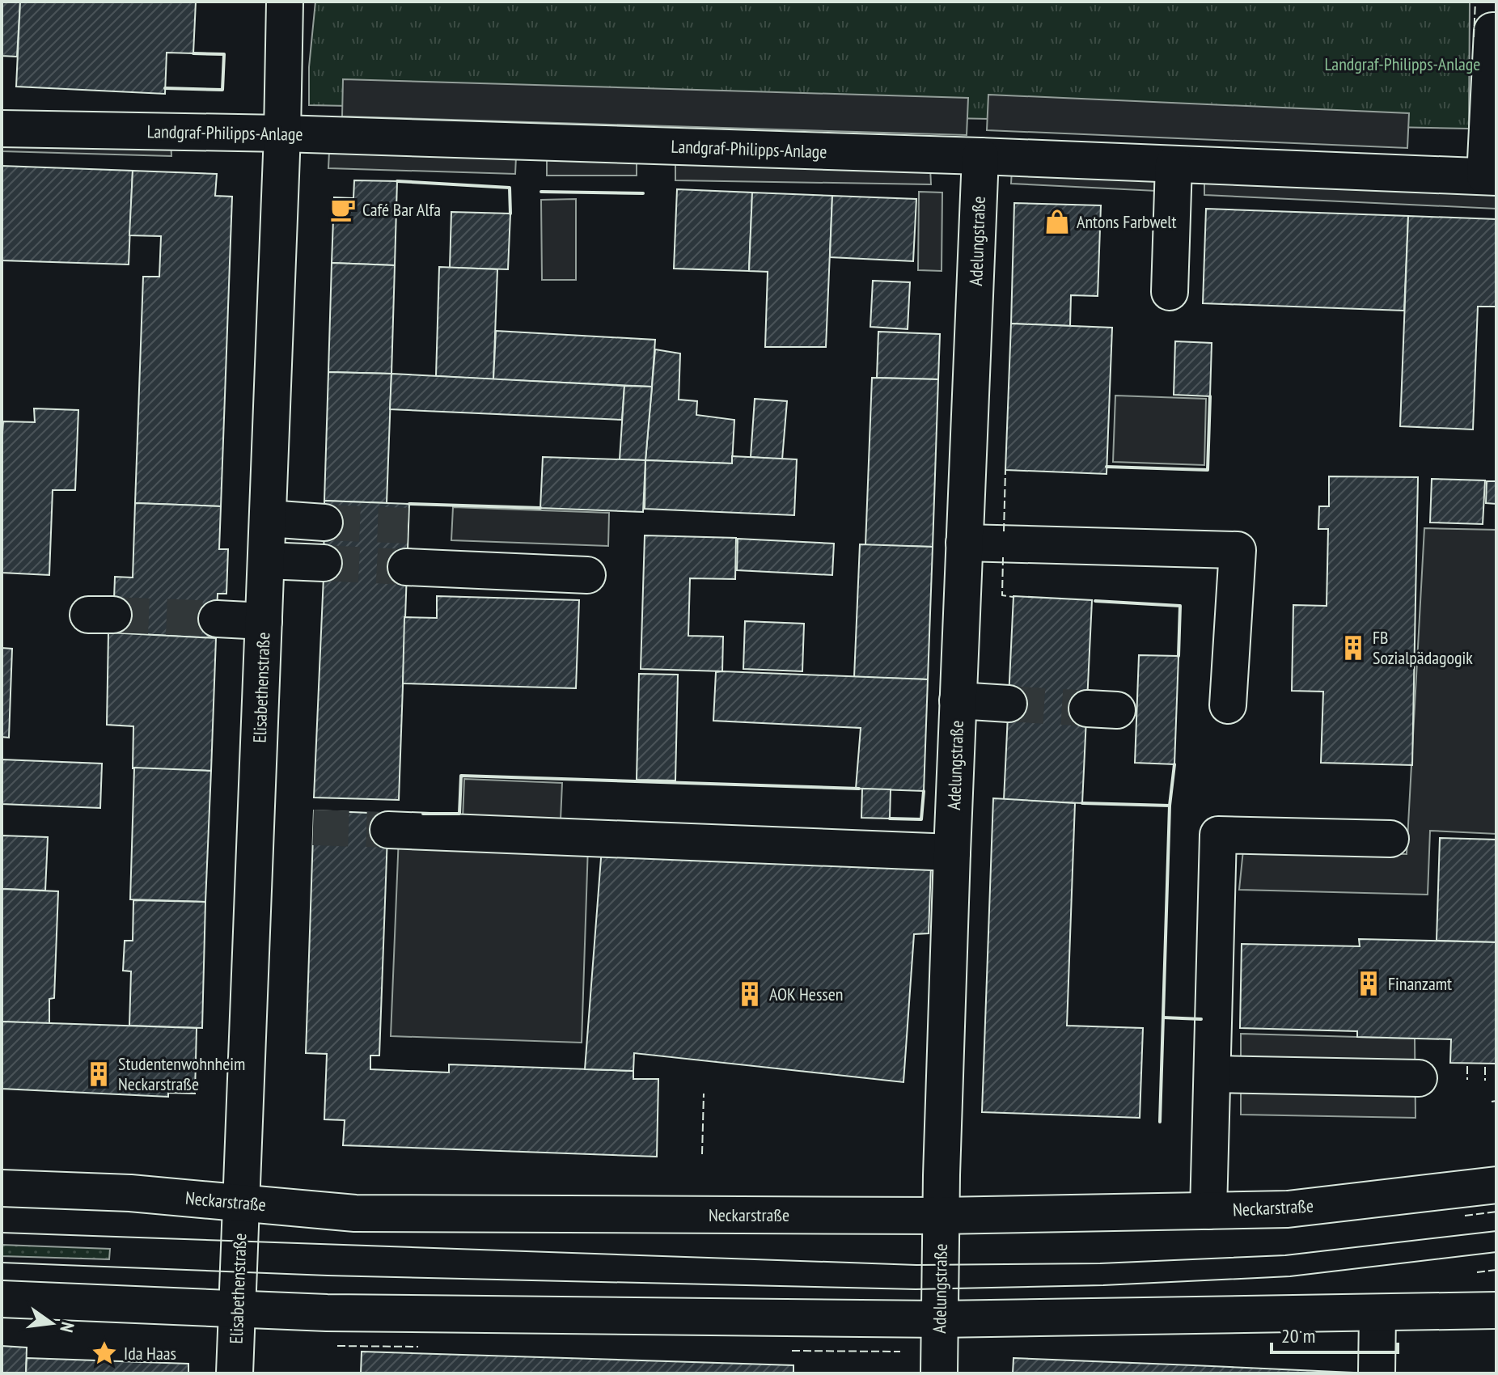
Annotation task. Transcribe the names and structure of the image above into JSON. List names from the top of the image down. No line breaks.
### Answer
{"streets":{"street":["Landgraf-Philipps-Anlage","Adelungstraße","Elisabethenstraße","Neckarstraße"]},"crossings":[["Landgraf-Philipps-Anlage","Adelungstraße"],["Landgraf-Philipps-Anlage","Elisabethenstraße"],["Adelungstraße","Neckarstraße"],["Elisabethenstraße","Neckarstraße"]],"parks":["Landgraf-Philipps-Anlage"],"places":{"cafe":["Café Bar Alfa"],"shop":["Antons Farbwelt"],"building":["FB Sozialpädagogik","Finanzamt","AOK Hessen","Studentenwohnheim Neckarstraße"],"place":["Ida Haas"]},"scale_bar":"20 m","north":"right"}
